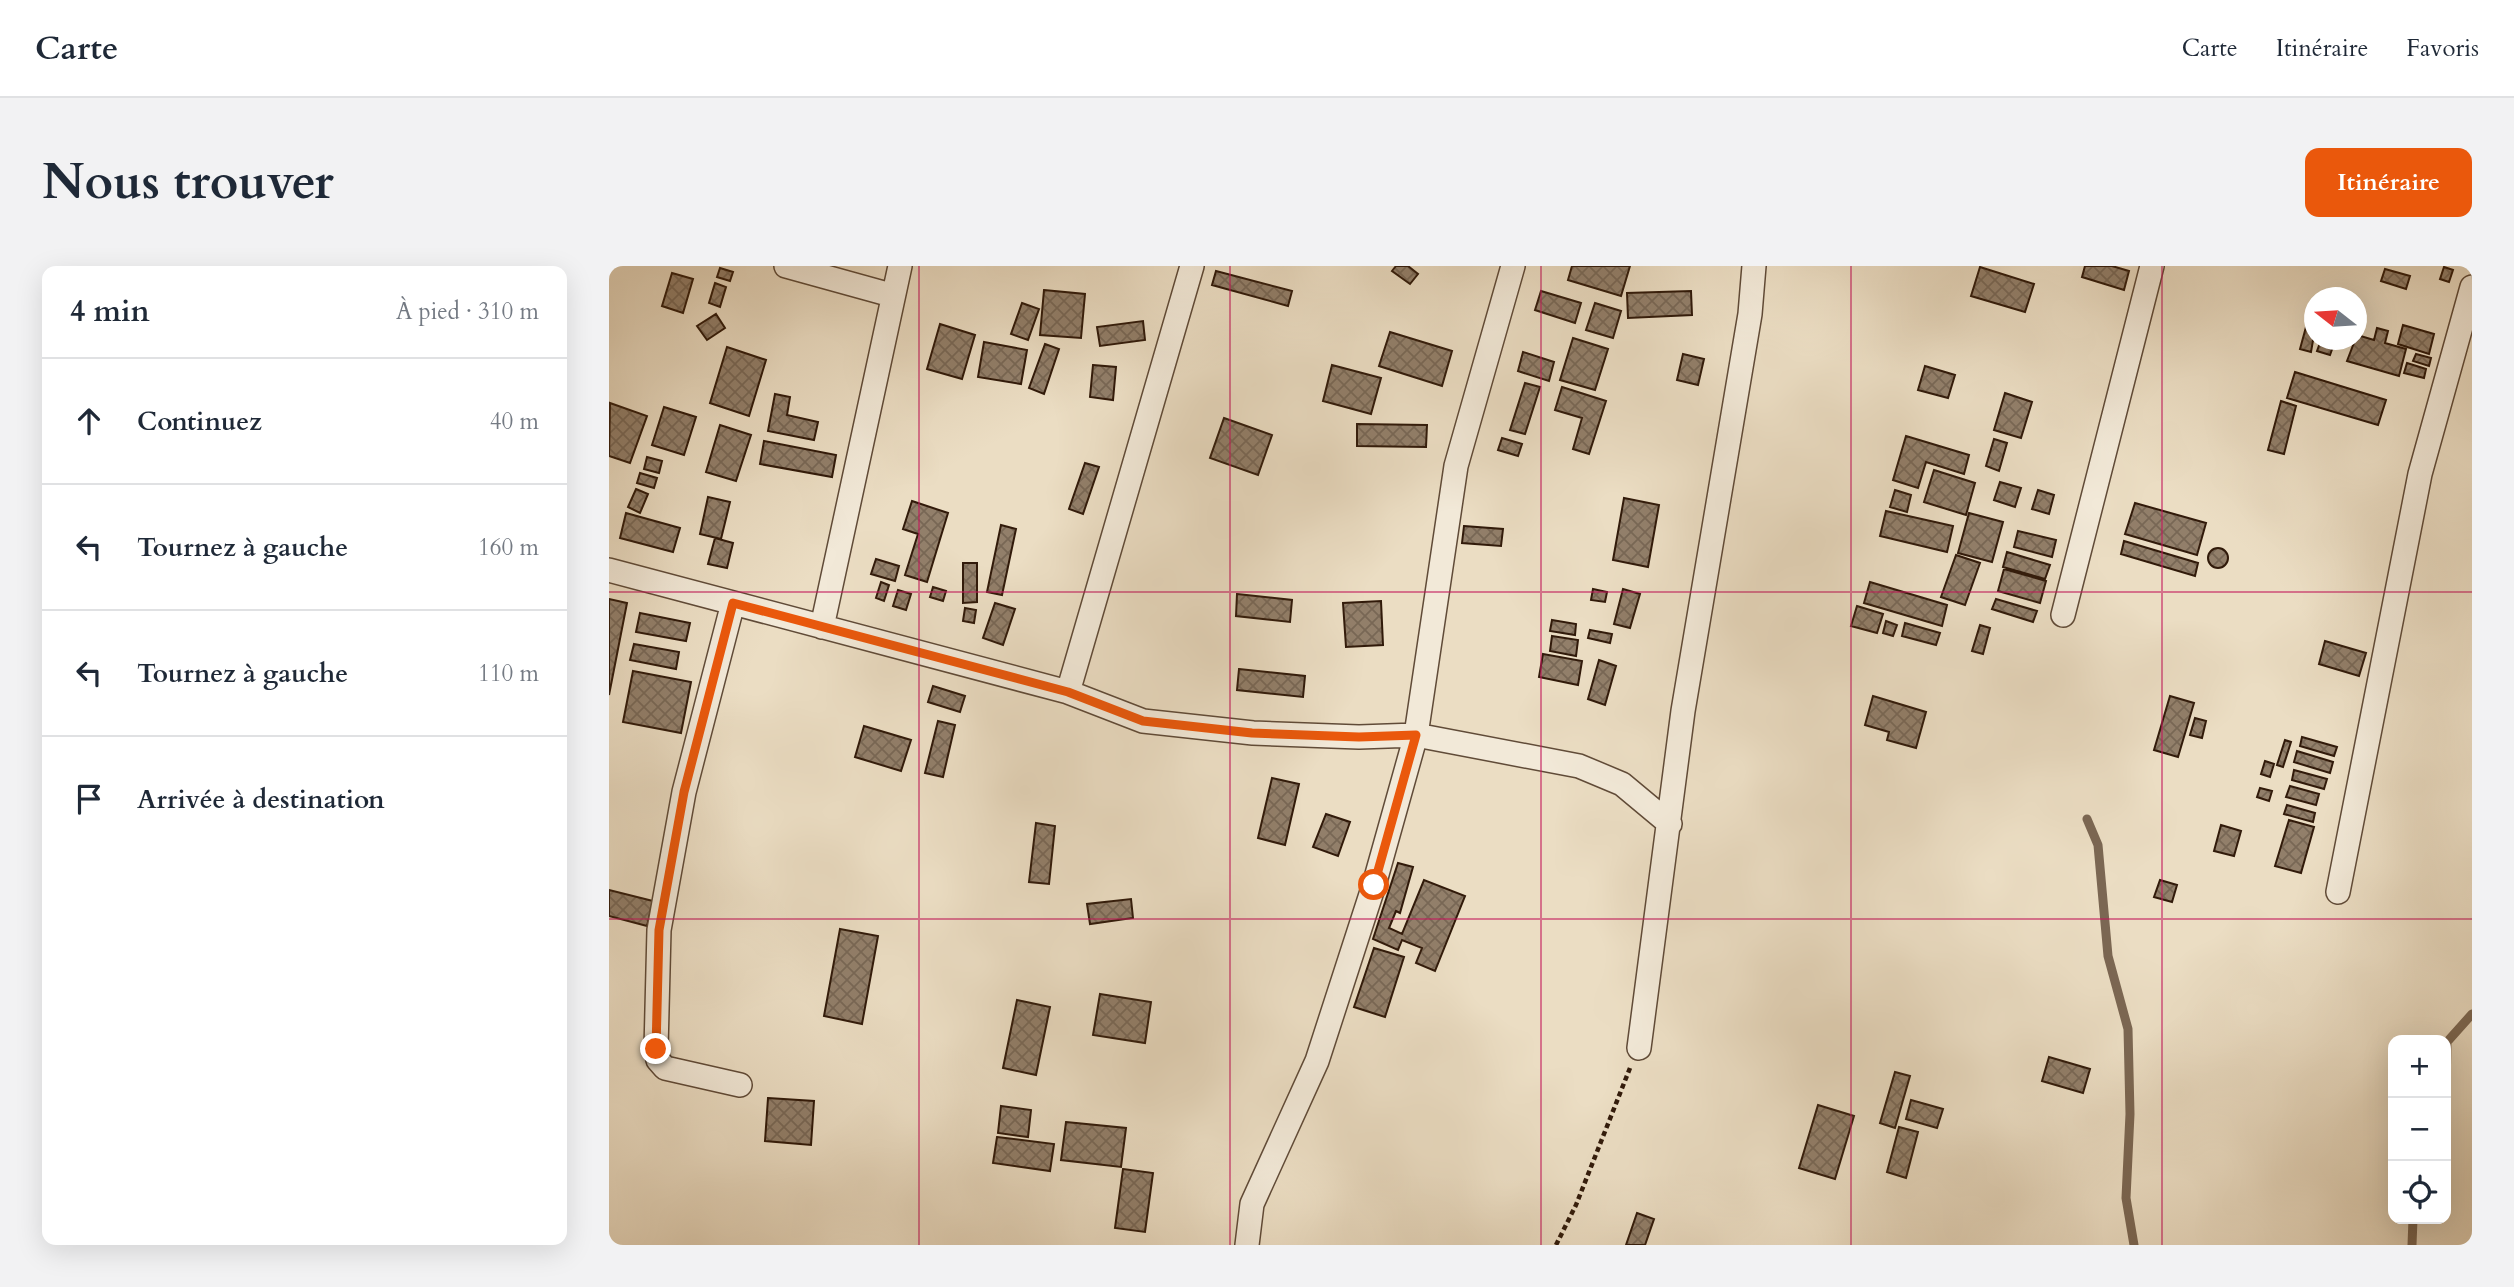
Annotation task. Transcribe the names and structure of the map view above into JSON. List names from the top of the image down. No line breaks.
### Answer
{"north":"left","page":{"header":"Carte","nav":["Carte","Itinéraire","Favoris"],"buttons":"Itinéraire","title":"Nous trouver","heading":["4 min","À pied · 310 m"],"list":[["Continuez","40 m"],["Tournez à gauche","160 m"],["Tournez à gauche","110 m"],"Arrivée à destination"],"map_buttons":["+","−"]}}
